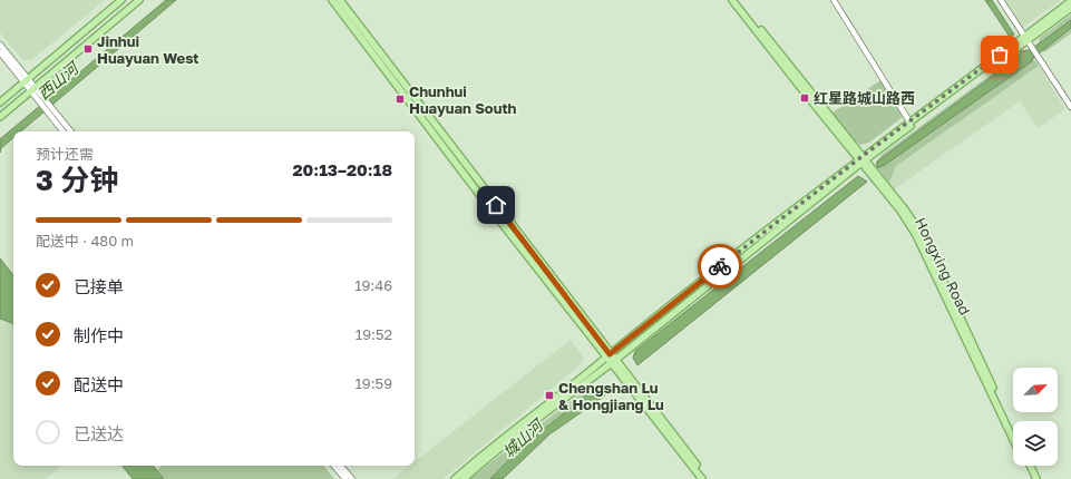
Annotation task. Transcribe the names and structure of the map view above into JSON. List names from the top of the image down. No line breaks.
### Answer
{"streets":{"main road":["Hongxing Road"]},"water":["西山河","城山河"],"places":{"transit":["Jinhui Huayuan West","红星路城山路西","Chunhui Huayuan South","Chengshan Lu & Hongjiang Lu"]},"north":"top right","page":{"heading":["3 分钟","预计还需","20:13–20:18"],"bar":"配送中 · 480 m","list":[["已接单","19:46"],["制作中","19:52"],["配送中","19:59"],"已送达"]}}
